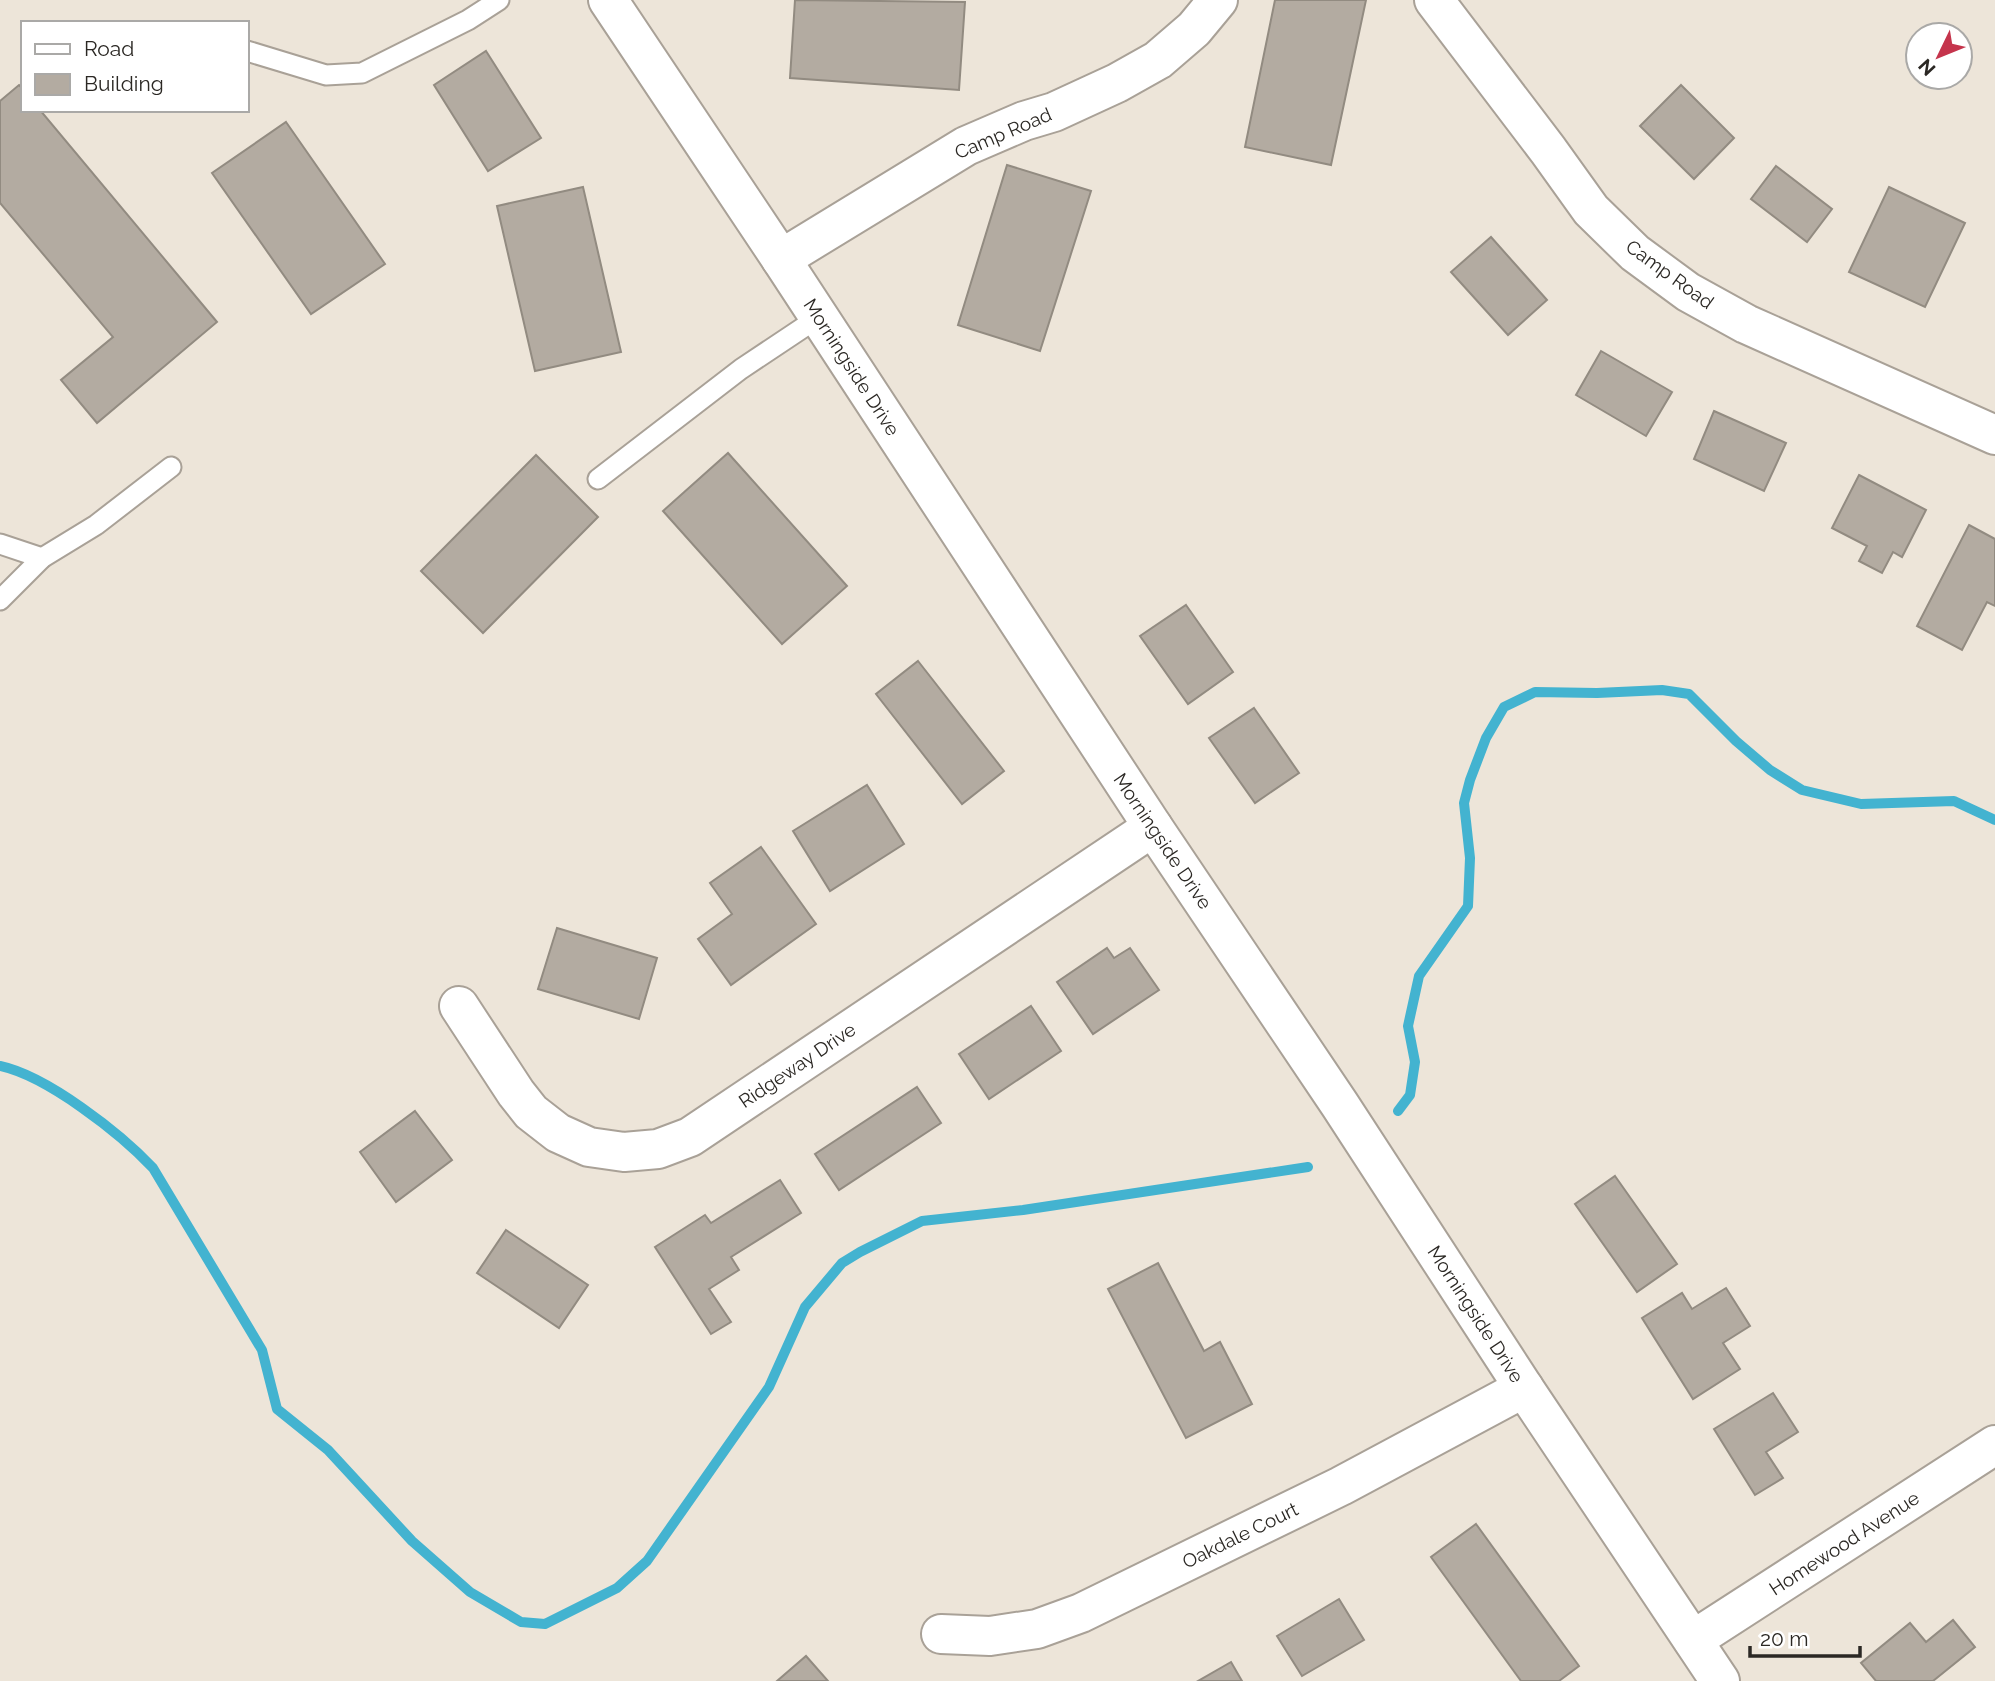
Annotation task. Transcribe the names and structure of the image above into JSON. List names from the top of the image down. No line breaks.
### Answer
{"streets":{"street":["Camp Road","Morningside Drive","Ridgeway Drive","Oakdale Court","Homewood Avenue"]},"crossings":[["Camp Road","Morningside Drive"],["Morningside Drive","Ridgeway Drive"],["Morningside Drive","Oakdale Court"],["Morningside Drive","Homewood Avenue"]],"legend":["Road","Building"],"scale_bar":"20 m","north":"bottom left"}
